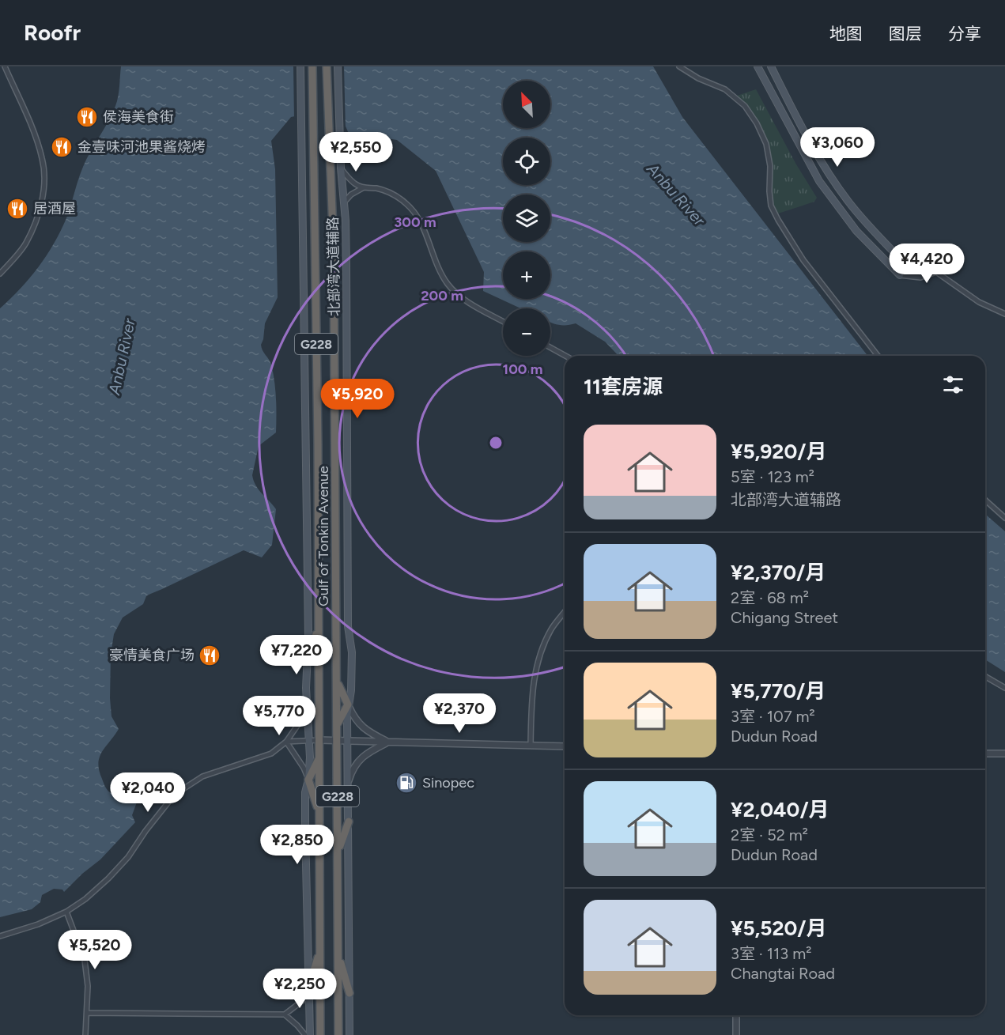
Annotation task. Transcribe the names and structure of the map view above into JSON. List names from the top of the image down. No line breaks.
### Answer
{"streets":{"highway":["G228","Gulf of Tonkin Avenue"],"main road":["北部湾大道辅路"]},"water":["Anbu River"],"places":{"restaurant":["侯海美食街","金壹味河池果酱烧烤","居酒屋","豪情美食广场"],"fuel station":["Sinopec"]},"north":"top left","page":{"header":"Roofr","nav":["地图","图层","分享"],"map_buttons":["+","−"],"price":["¥3,060","¥2,550","¥4,420","¥5,920","¥7,220","¥2,370","¥5,770","¥2,040","¥2,850","¥5,520","¥2,250"],"heading":"11套房源","list":[{"name":"¥5,920/月","note":"5室 · 123 m² · 北部湾大道辅路"},{"name":"¥2,370/月","note":"2室 · 68 m² · Chigang Street"},{"name":"¥5,770/月","note":"3室 · 107 m² · Dudun Road"},{"name":"¥2,040/月","note":"2室 · 52 m² · Dudun Road"},{"name":"¥5,520/月","note":"3室 · 113 m² · Changtai Road"}]},"rings":["300 m","200 m","100 m"]}
